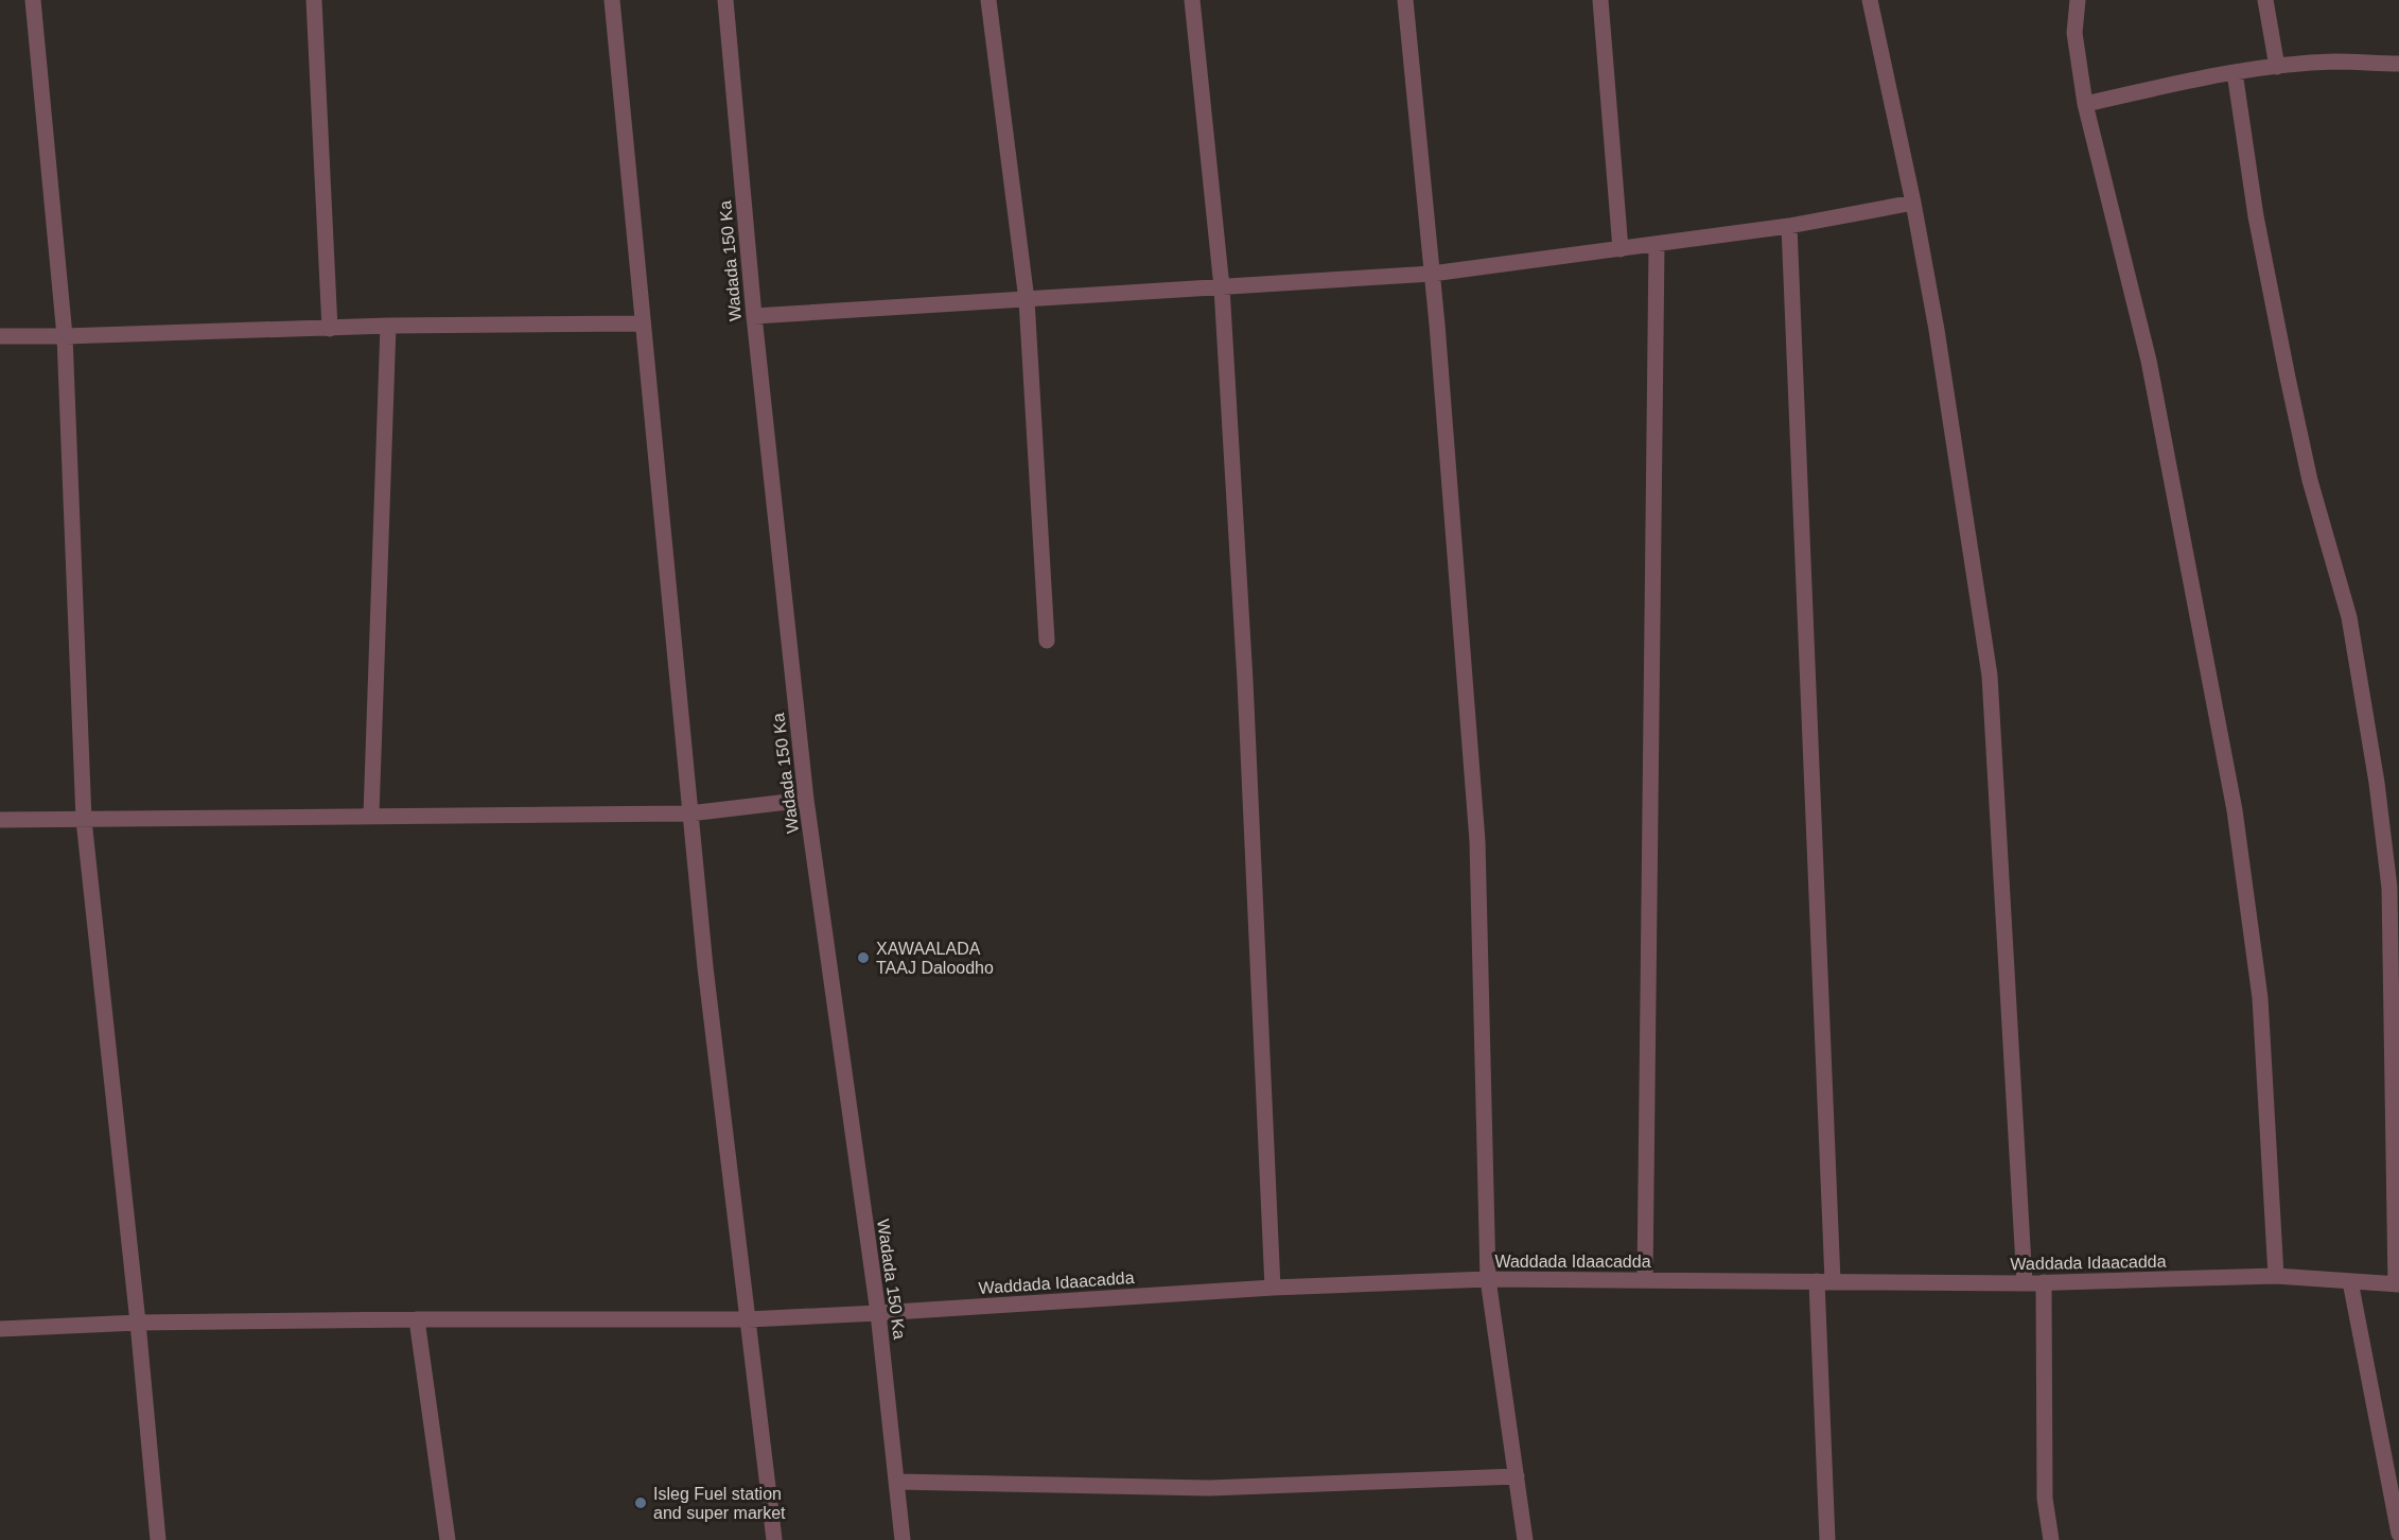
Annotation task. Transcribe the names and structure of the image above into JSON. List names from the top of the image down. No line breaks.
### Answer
{"streets":{"street":["Wadada 150 Ka","Waddada Idaacadda"]},"crossings":[["Wadada 150 Ka","Waddada Idaacadda"]],"places":["XAWAALADA TAAJ Daloodho","Isleg Fuel station and super market"]}
